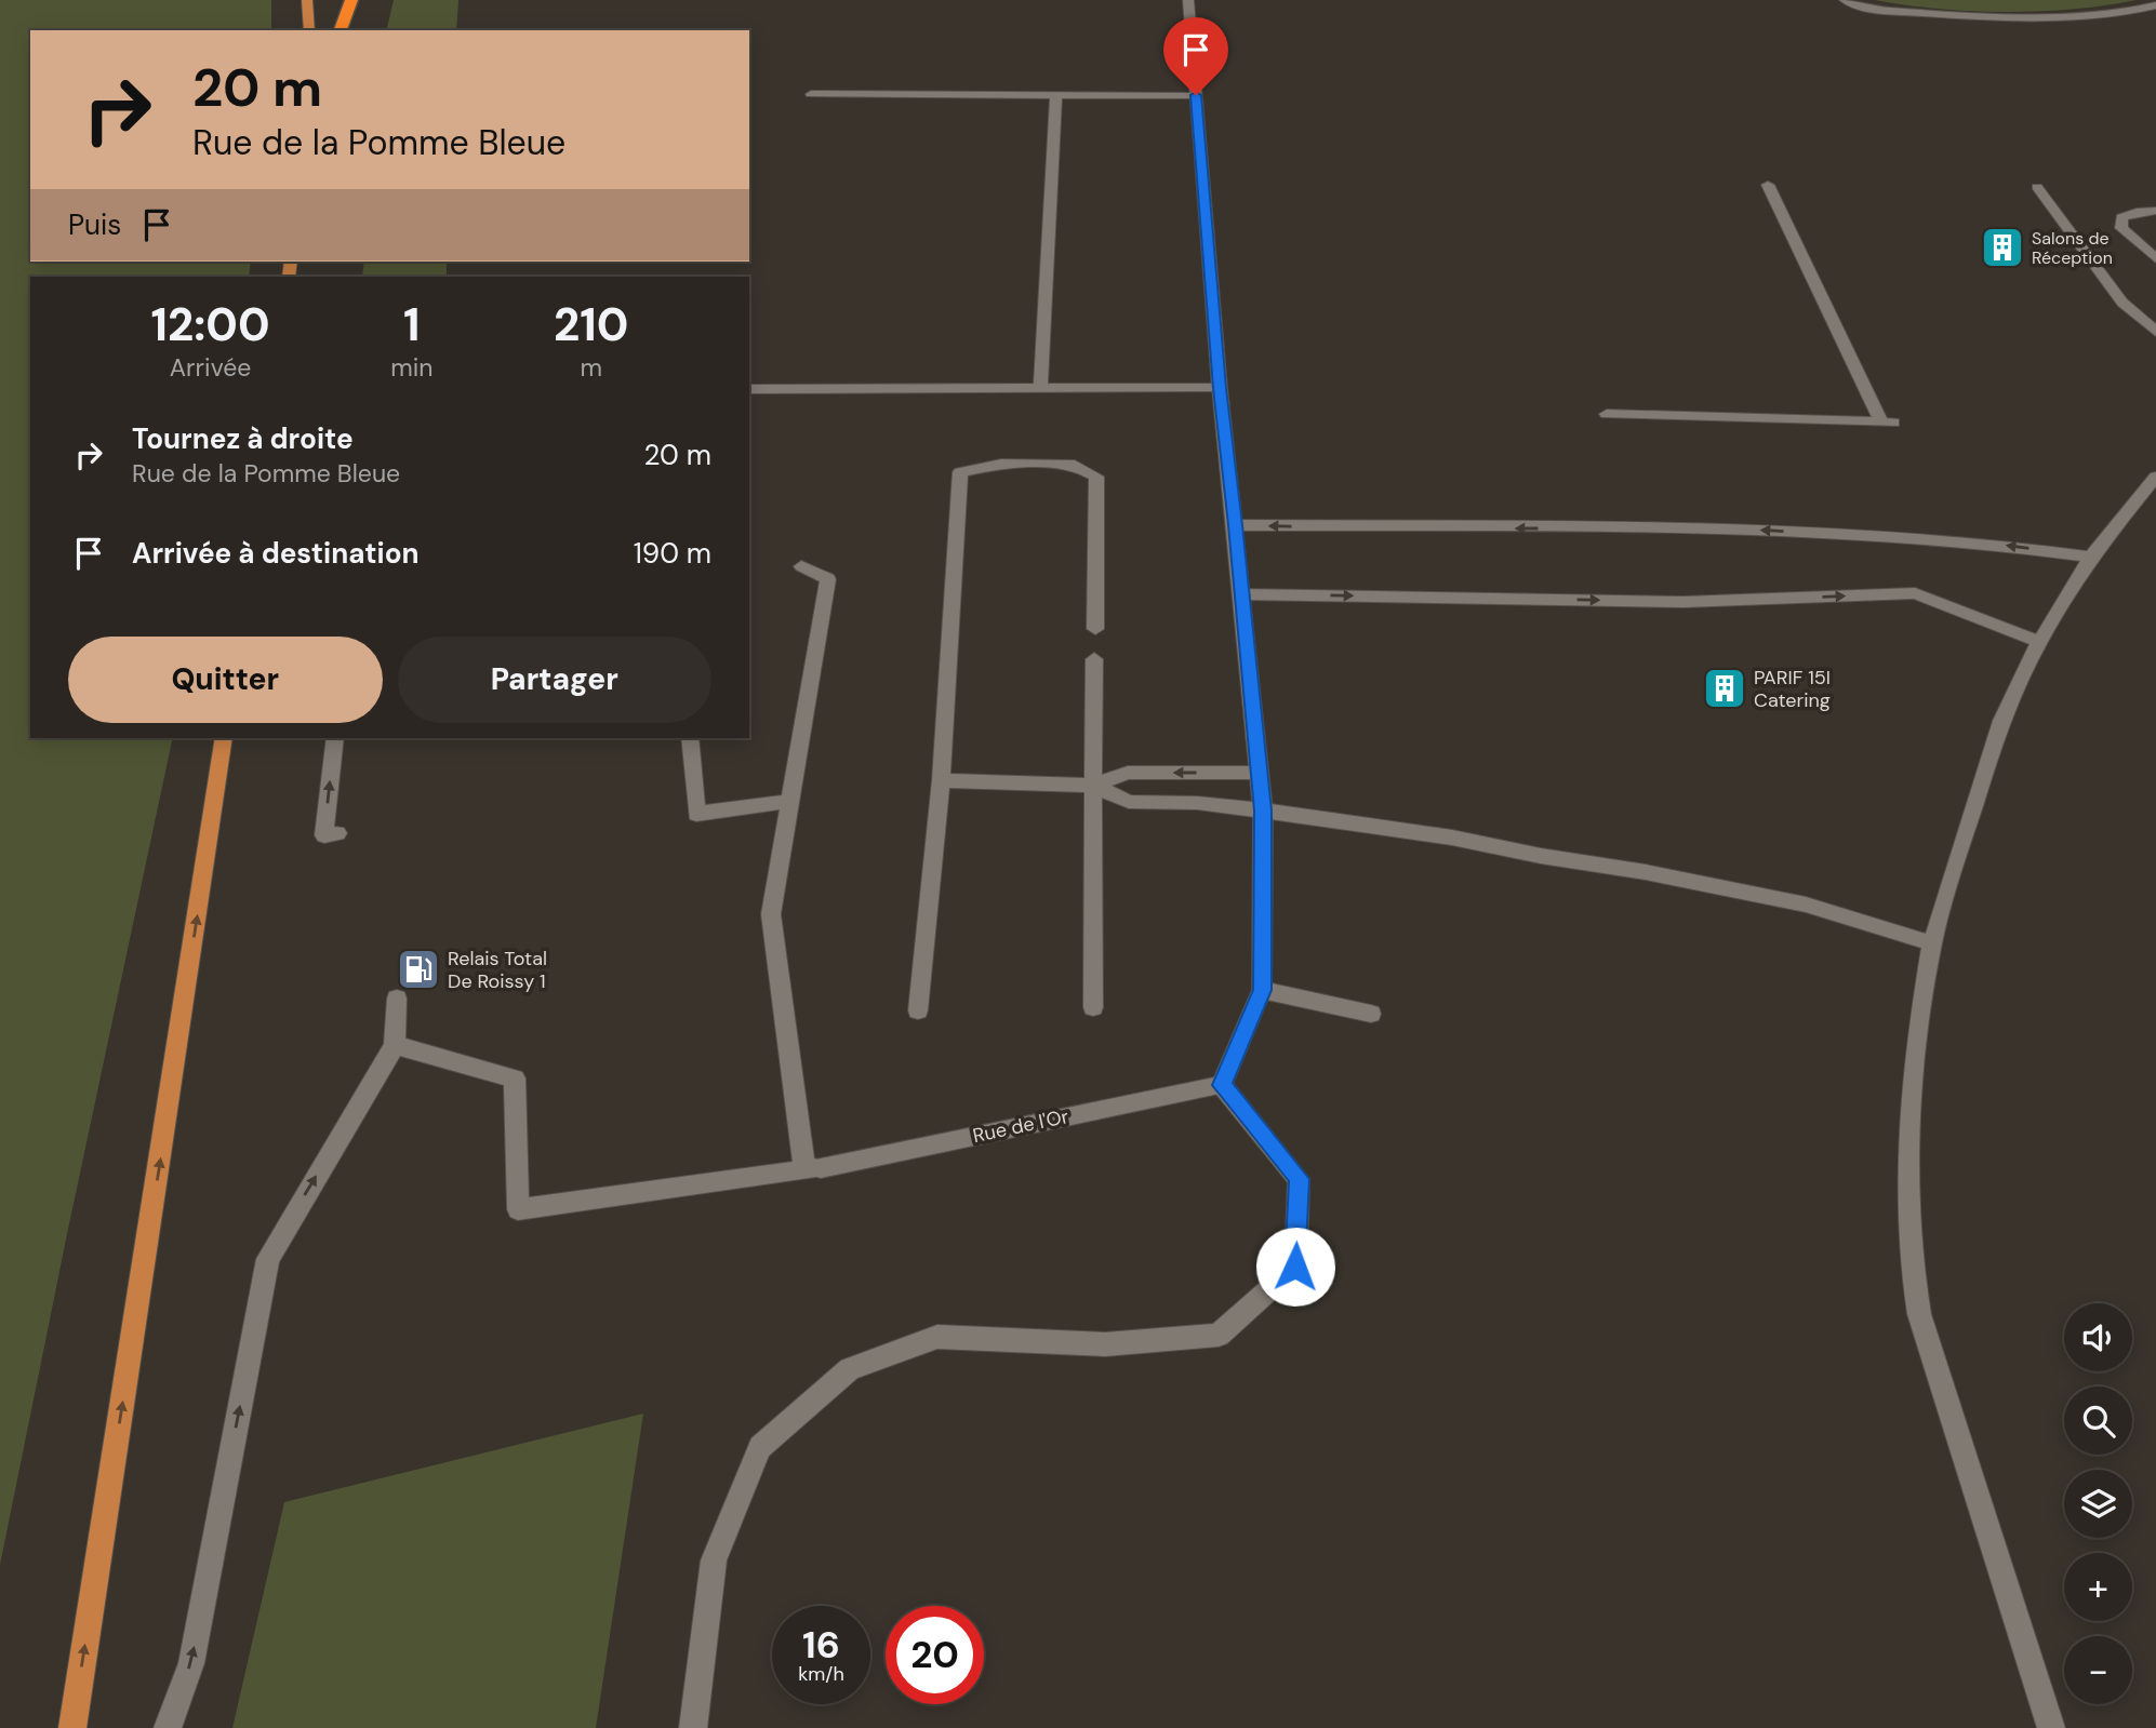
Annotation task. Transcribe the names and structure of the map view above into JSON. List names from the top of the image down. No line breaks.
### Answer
{"streets":{"street":["Rue de l'Or"]},"places":{"building":["Salons de Réception","PARIF 15I Catering"],"fuel station":["Relais Total De Roissy 1"]},"page":{"turn":["20 m","Rue de la Pomme Bleue"],"then":"Puis","eta":["12:00","Arrivée","1","min","210","m"],"list":[{"name":"Tournez à droite","note":"Rue de la Pomme Bleue","value":"20 m"},{"name":"Arrivée à destination","value":"190 m"}],"buttons":["Quitter","Partager"],"map_buttons":["+","−"],"speed":"16 km/h","limit":"20"}}
